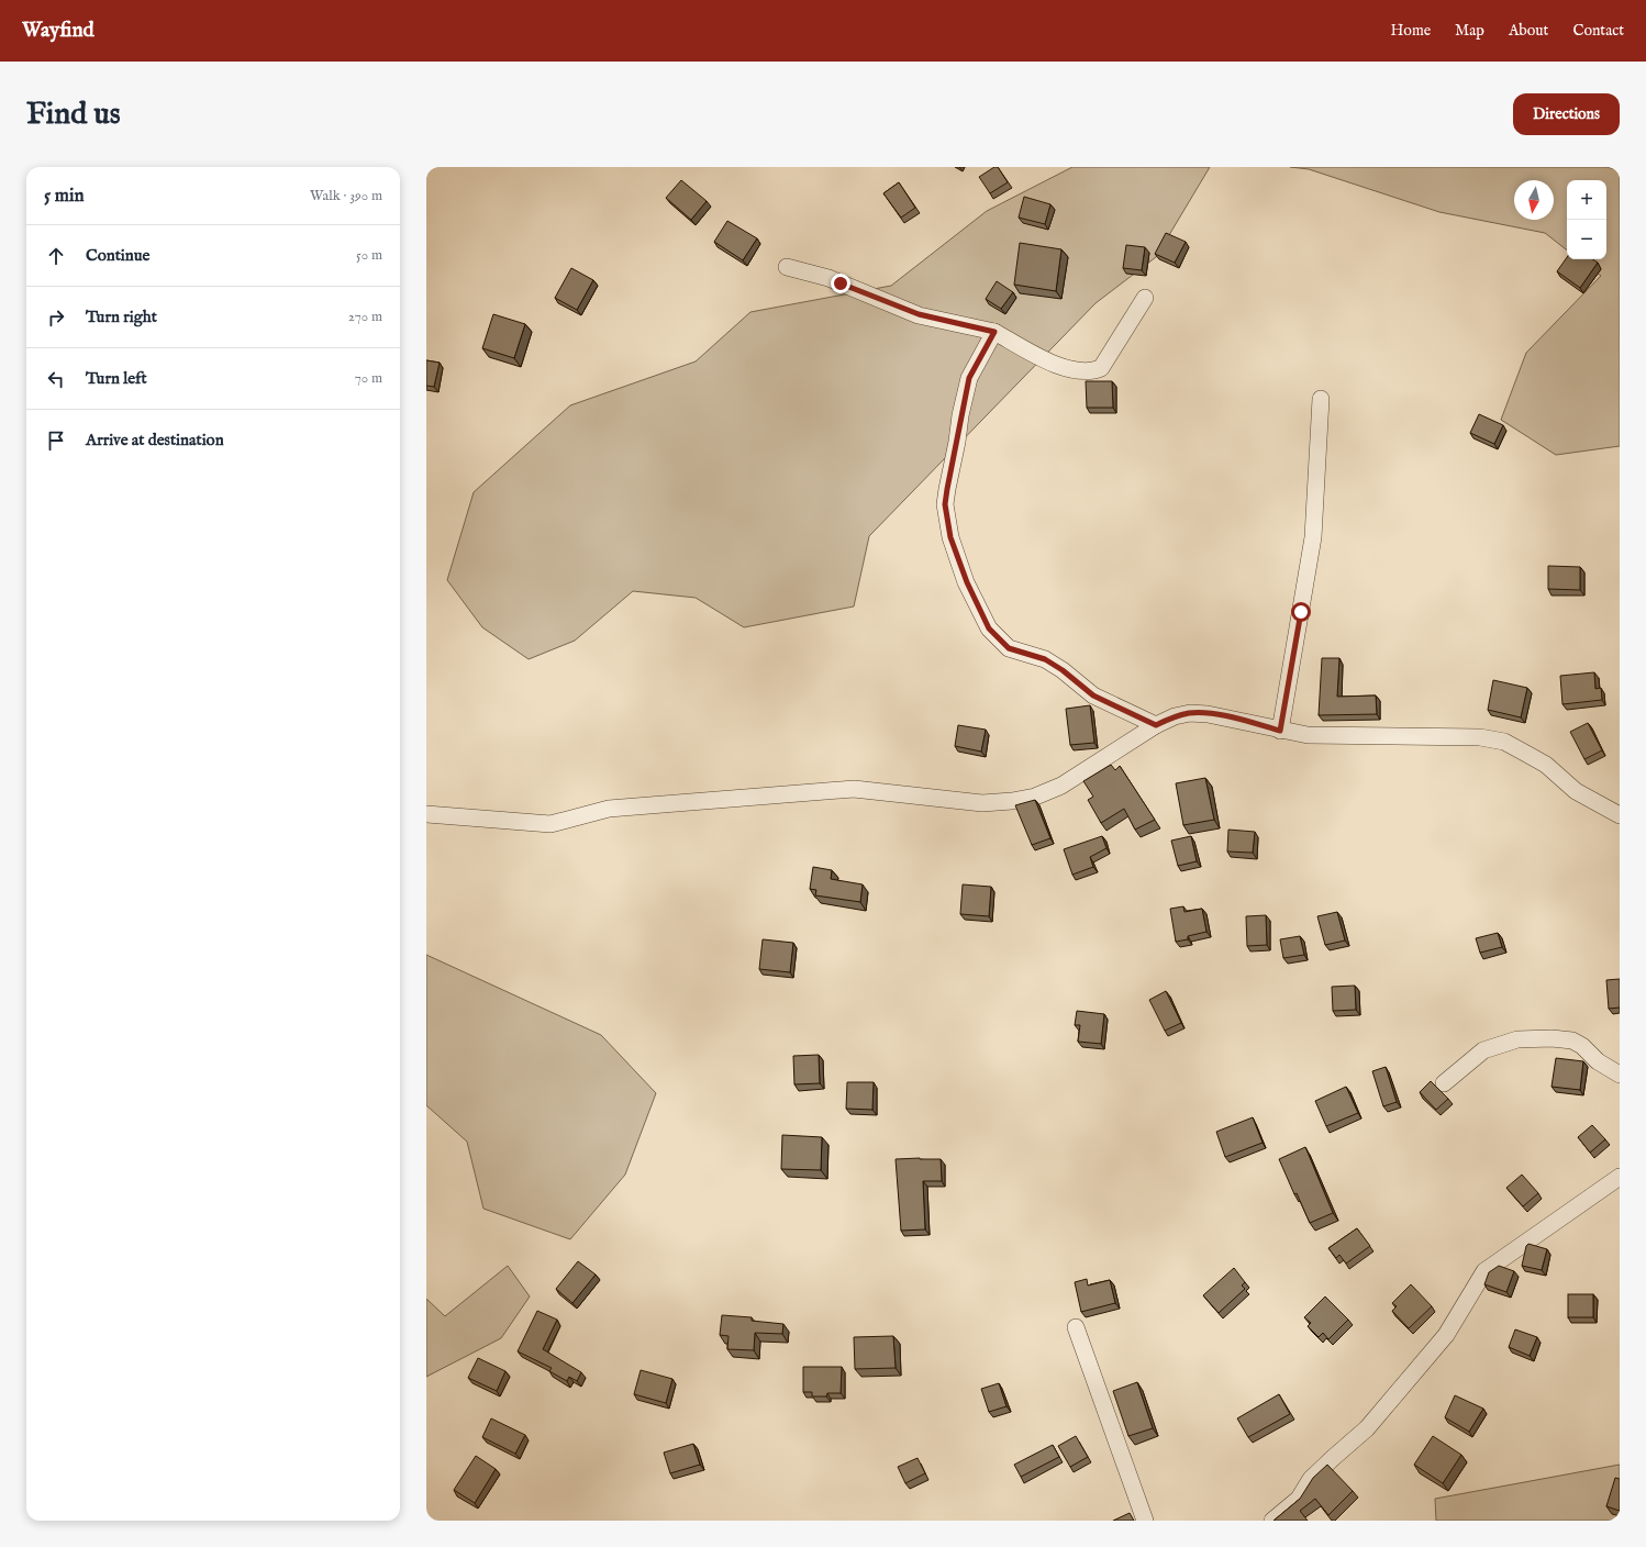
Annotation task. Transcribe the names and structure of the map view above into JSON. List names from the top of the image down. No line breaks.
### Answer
{"north":"bottom","page":{"header":"Wayfind","nav":["Home","Map","About","Contact"],"buttons":"Directions","title":"Find us","heading":["5 min","Walk · 390 m"],"map_buttons":["+","−"],"list":[["Continue","50 m"],["Turn right","270 m"],["Turn left","70 m"],"Arrive at destination"]}}
